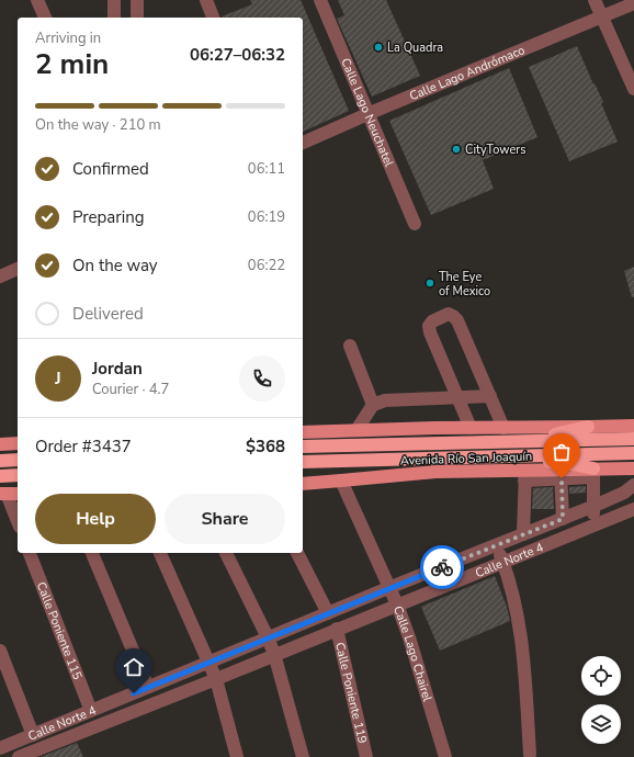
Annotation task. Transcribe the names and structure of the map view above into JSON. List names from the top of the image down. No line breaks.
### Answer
{"streets":{"highway":["Avenida Río San Joaquín"],"street":["Calle Lago Andrómaco","Calle Lago Neuchatel","Calle Norte 4","Calle Poniente 115","Calle Lago Chairel","Calle Poniente 119"]},"crossings":[["Calle Lago Andrómaco","Calle Lago Neuchatel"],["Avenida Río San Joaquín","Calle Lago Chairel"],["Calle Norte 4","Calle Poniente 115"],["Calle Norte 4","Calle Lago Chairel"],["Calle Norte 4","Calle Poniente 119"]],"places":["La Quadra","CityTowers","The Eye of Mexico"],"page":{"heading":["2 min","Arriving in","06:27–06:32"],"panel":["Jordan","Courier · 4.7","Order #3437","$368"],"bar":"On the way · 210 m","list":[["Confirmed","06:11"],["Preparing","06:19"],["On the way","06:22"],"Delivered"],"round":"J","buttons":["Help","Share"]}}
